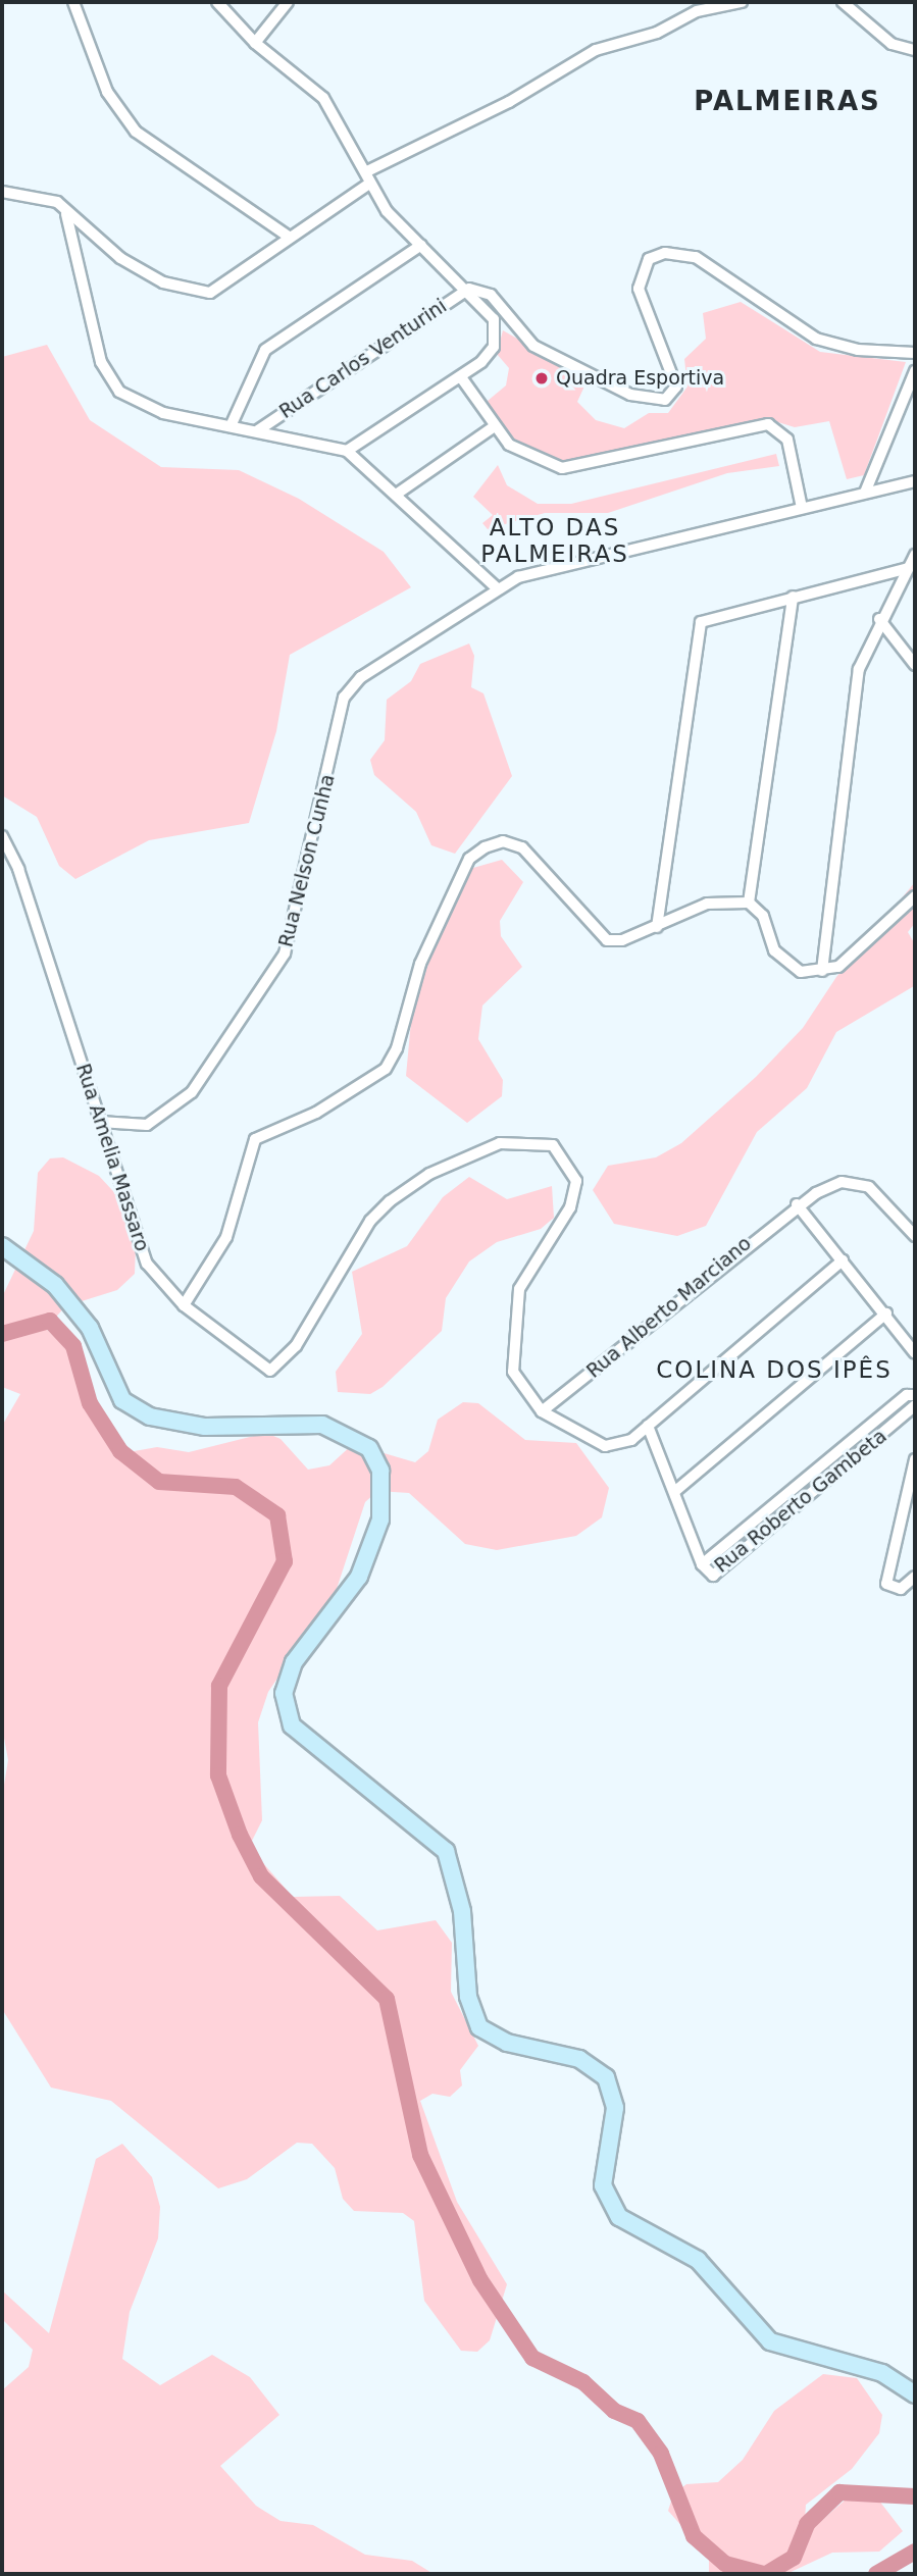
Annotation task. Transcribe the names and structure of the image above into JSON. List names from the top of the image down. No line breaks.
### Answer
{"streets":{"street":["Rua Carlos Venturini","Rua Nelson Cunha","Rua Amelia Massaro","Rua Alberto Marciano","Rua Roberto Gambeta"]},"crossings":[["Rua Nelson Cunha","Rua Amelia Massaro"],["Rua Amelia Massaro","Rua Alberto Marciano"]],"districts":["PALMEIRAS","ALTO DAS PALMEIRAS","COLINA DOS IPÊS"],"places":["Quadra Esportiva"]}
